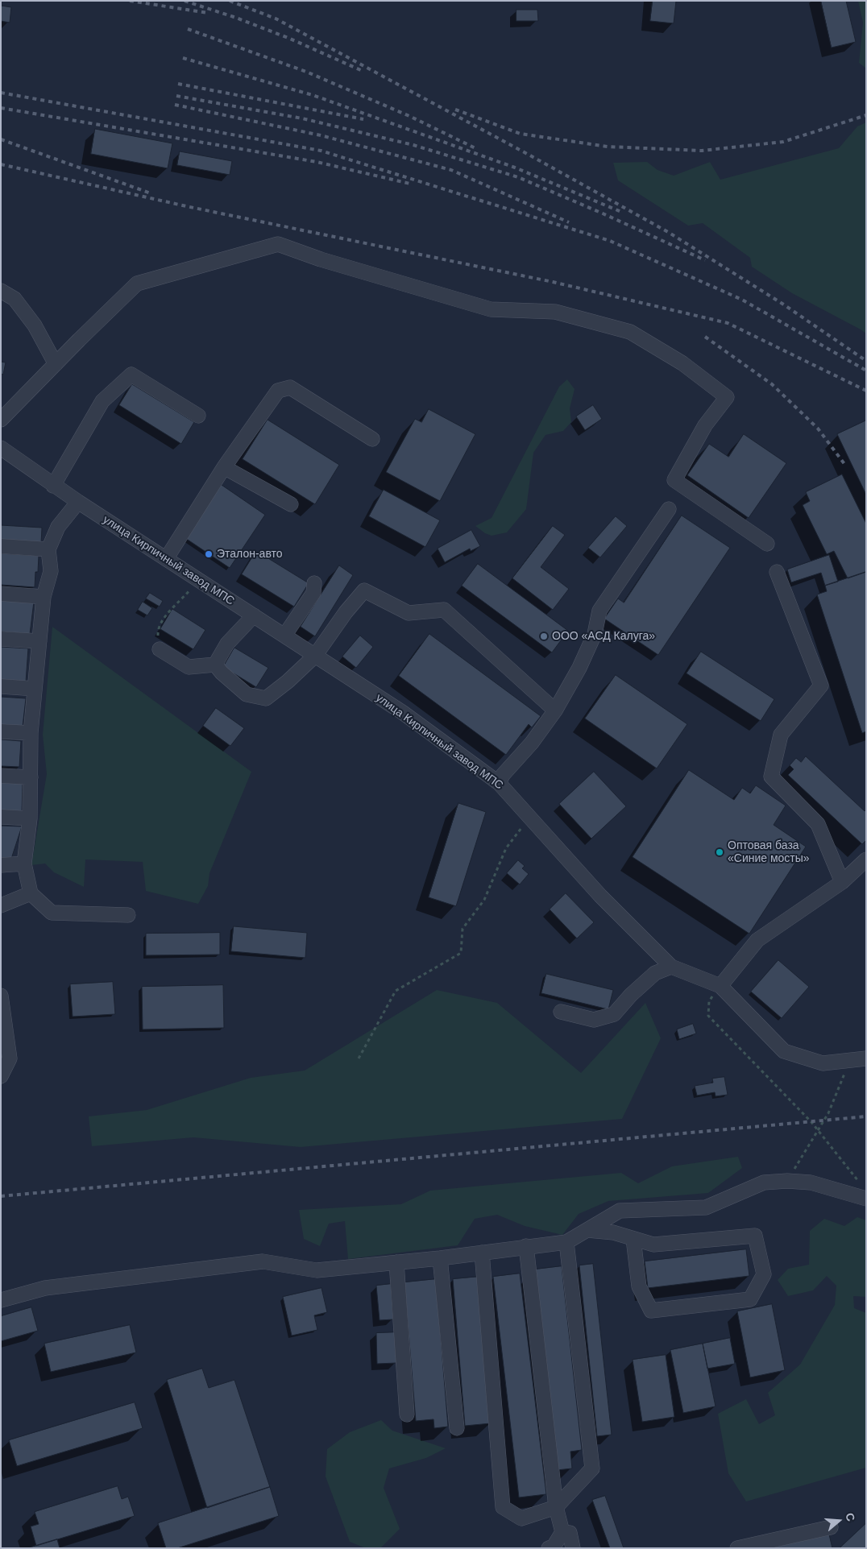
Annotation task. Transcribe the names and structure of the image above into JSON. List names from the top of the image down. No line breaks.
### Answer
{"streets":{"street":["улица Кирпичный завод МПС"]},"places":["Эталон-авто","ООО «АСД Калуга»","Оптовая база «Синие мосты»"],"north":"right"}
